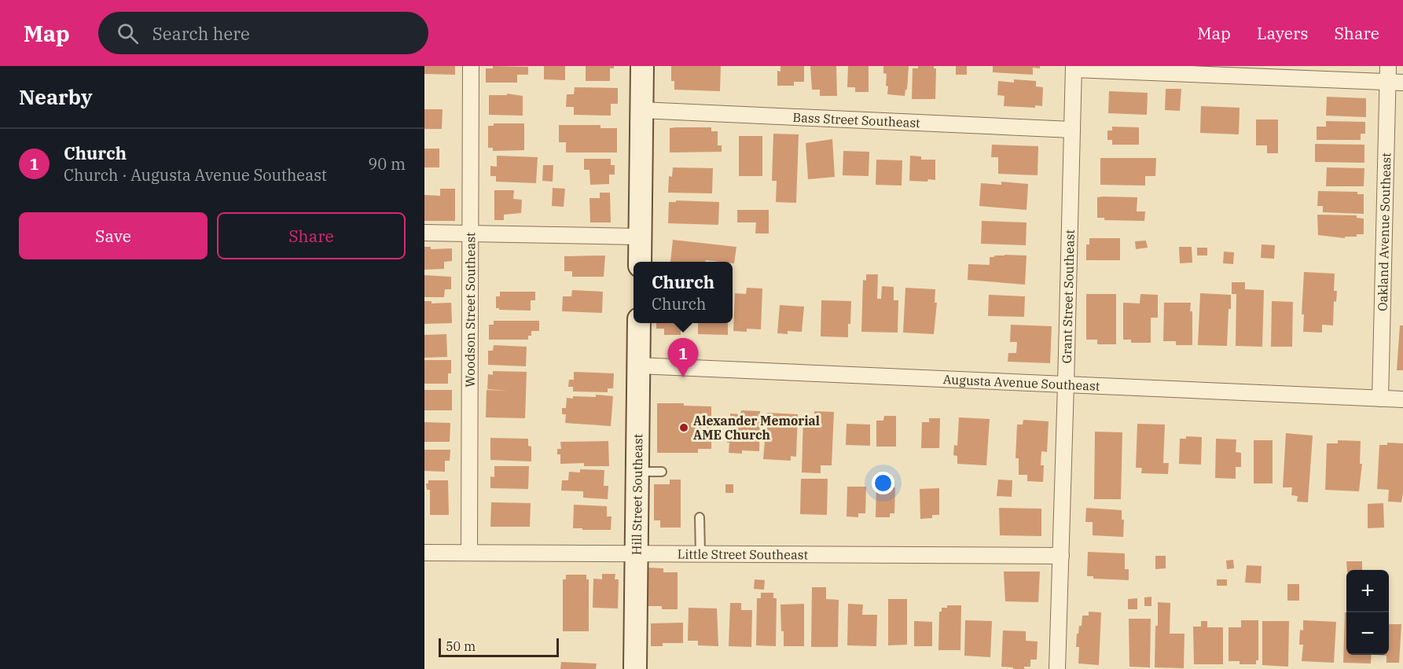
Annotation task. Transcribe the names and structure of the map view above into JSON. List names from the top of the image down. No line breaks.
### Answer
{"streets":{"street":["Bass Street Southeast","Oakland Avenue Southeast","Grant Street Southeast","Woodson Street Southeast","Augusta Avenue Southeast","Hill Street Southeast","Little Street Southeast"]},"crossings":[["Bass Street Southeast","Grant Street Southeast"],["Oakland Avenue Southeast","Augusta Avenue Southeast"],["Grant Street Southeast","Augusta Avenue Southeast"],["Grant Street Southeast","Little Street Southeast"],["Woodson Street Southeast","Little Street Southeast"],["Augusta Avenue Southeast","Hill Street Southeast"],["Hill Street Southeast","Little Street Southeast"]],"places":["Alexander Memorial AME Church"],"scale_bar":"50 m","page":{"header":"Map","search":"Search here","nav":["Map","Layers","Share"],"heading":"Nearby","list":[{"mark":"1","name":"Church","note":"Church · Augusta Avenue Southeast","value":"90 m"}],"buttons":["Save","Share"],"popup":["Church","Church"],"pins":"1","map_buttons":["+","−"],"scale":"50 m"}}
